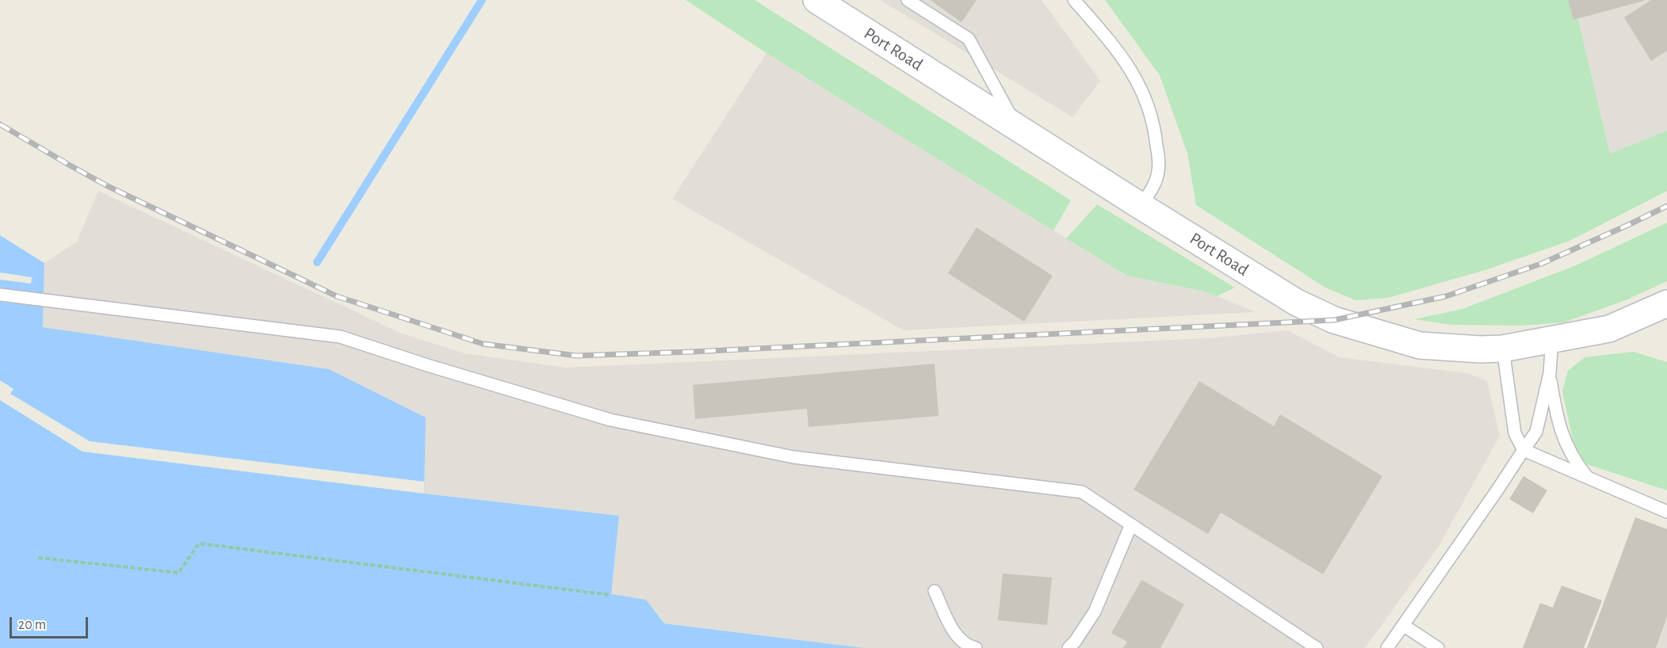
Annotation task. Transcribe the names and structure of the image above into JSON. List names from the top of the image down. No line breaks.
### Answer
{"streets":{"main road":["Port Road"]},"scale_bar":"20 m"}
